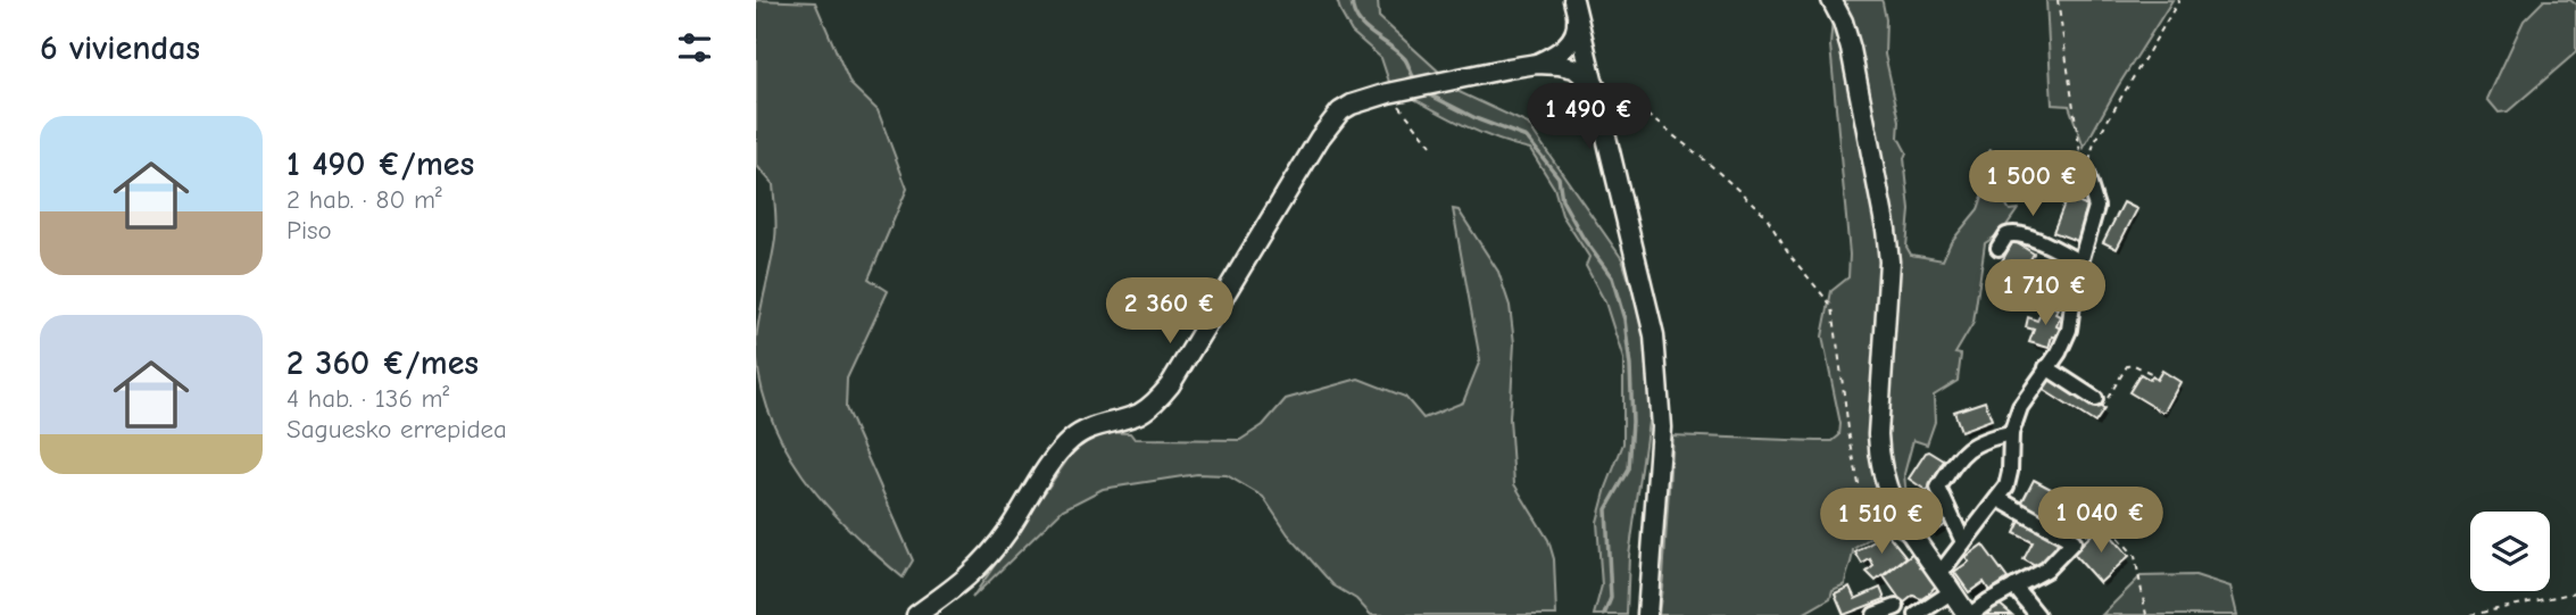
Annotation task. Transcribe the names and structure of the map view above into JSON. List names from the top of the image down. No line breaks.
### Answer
{"page":{"heading":"6 viviendas","price":["1 490 €","1 500 €","1 710 €","2 360 €","1 040 €","1 510 €"],"list":[{"name":"1 490 €/mes","note":"2 hab. · 80 m² · Piso"},{"name":"2 360 €/mes","note":"4 hab. · 136 m² · Saguesko errepidea"}]}}
